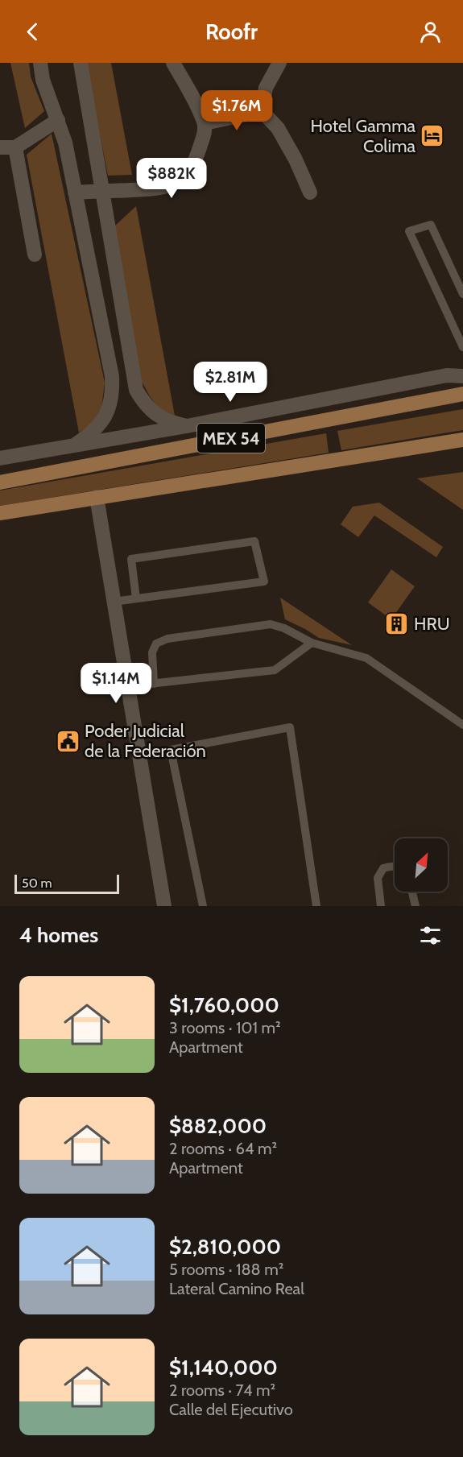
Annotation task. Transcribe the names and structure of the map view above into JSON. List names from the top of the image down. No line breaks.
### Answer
{"streets":{"main road":["MEX 54"]},"places":{"hotel":["Hotel Gamma Colima"],"building":["HRU"],"public building":["Poder Judicial de la Federación"]},"scale_bar":"50 m","north":"top right","page":{"header":"Roofr","price":["$1.76M","$882K","$2.81M","$1.14M"],"scale":"50 m","heading":"4 homes","list":[{"name":"$1,760,000","note":"3 rooms · 101 m² · Apartment"},{"name":"$882,000","note":"2 rooms · 64 m² · Apartment"},{"name":"$2,810,000","note":"5 rooms · 188 m² · Lateral Camino Real"},{"name":"$1,140,000","note":"2 rooms · 74 m² · Calle del Ejecutivo"}]}}
